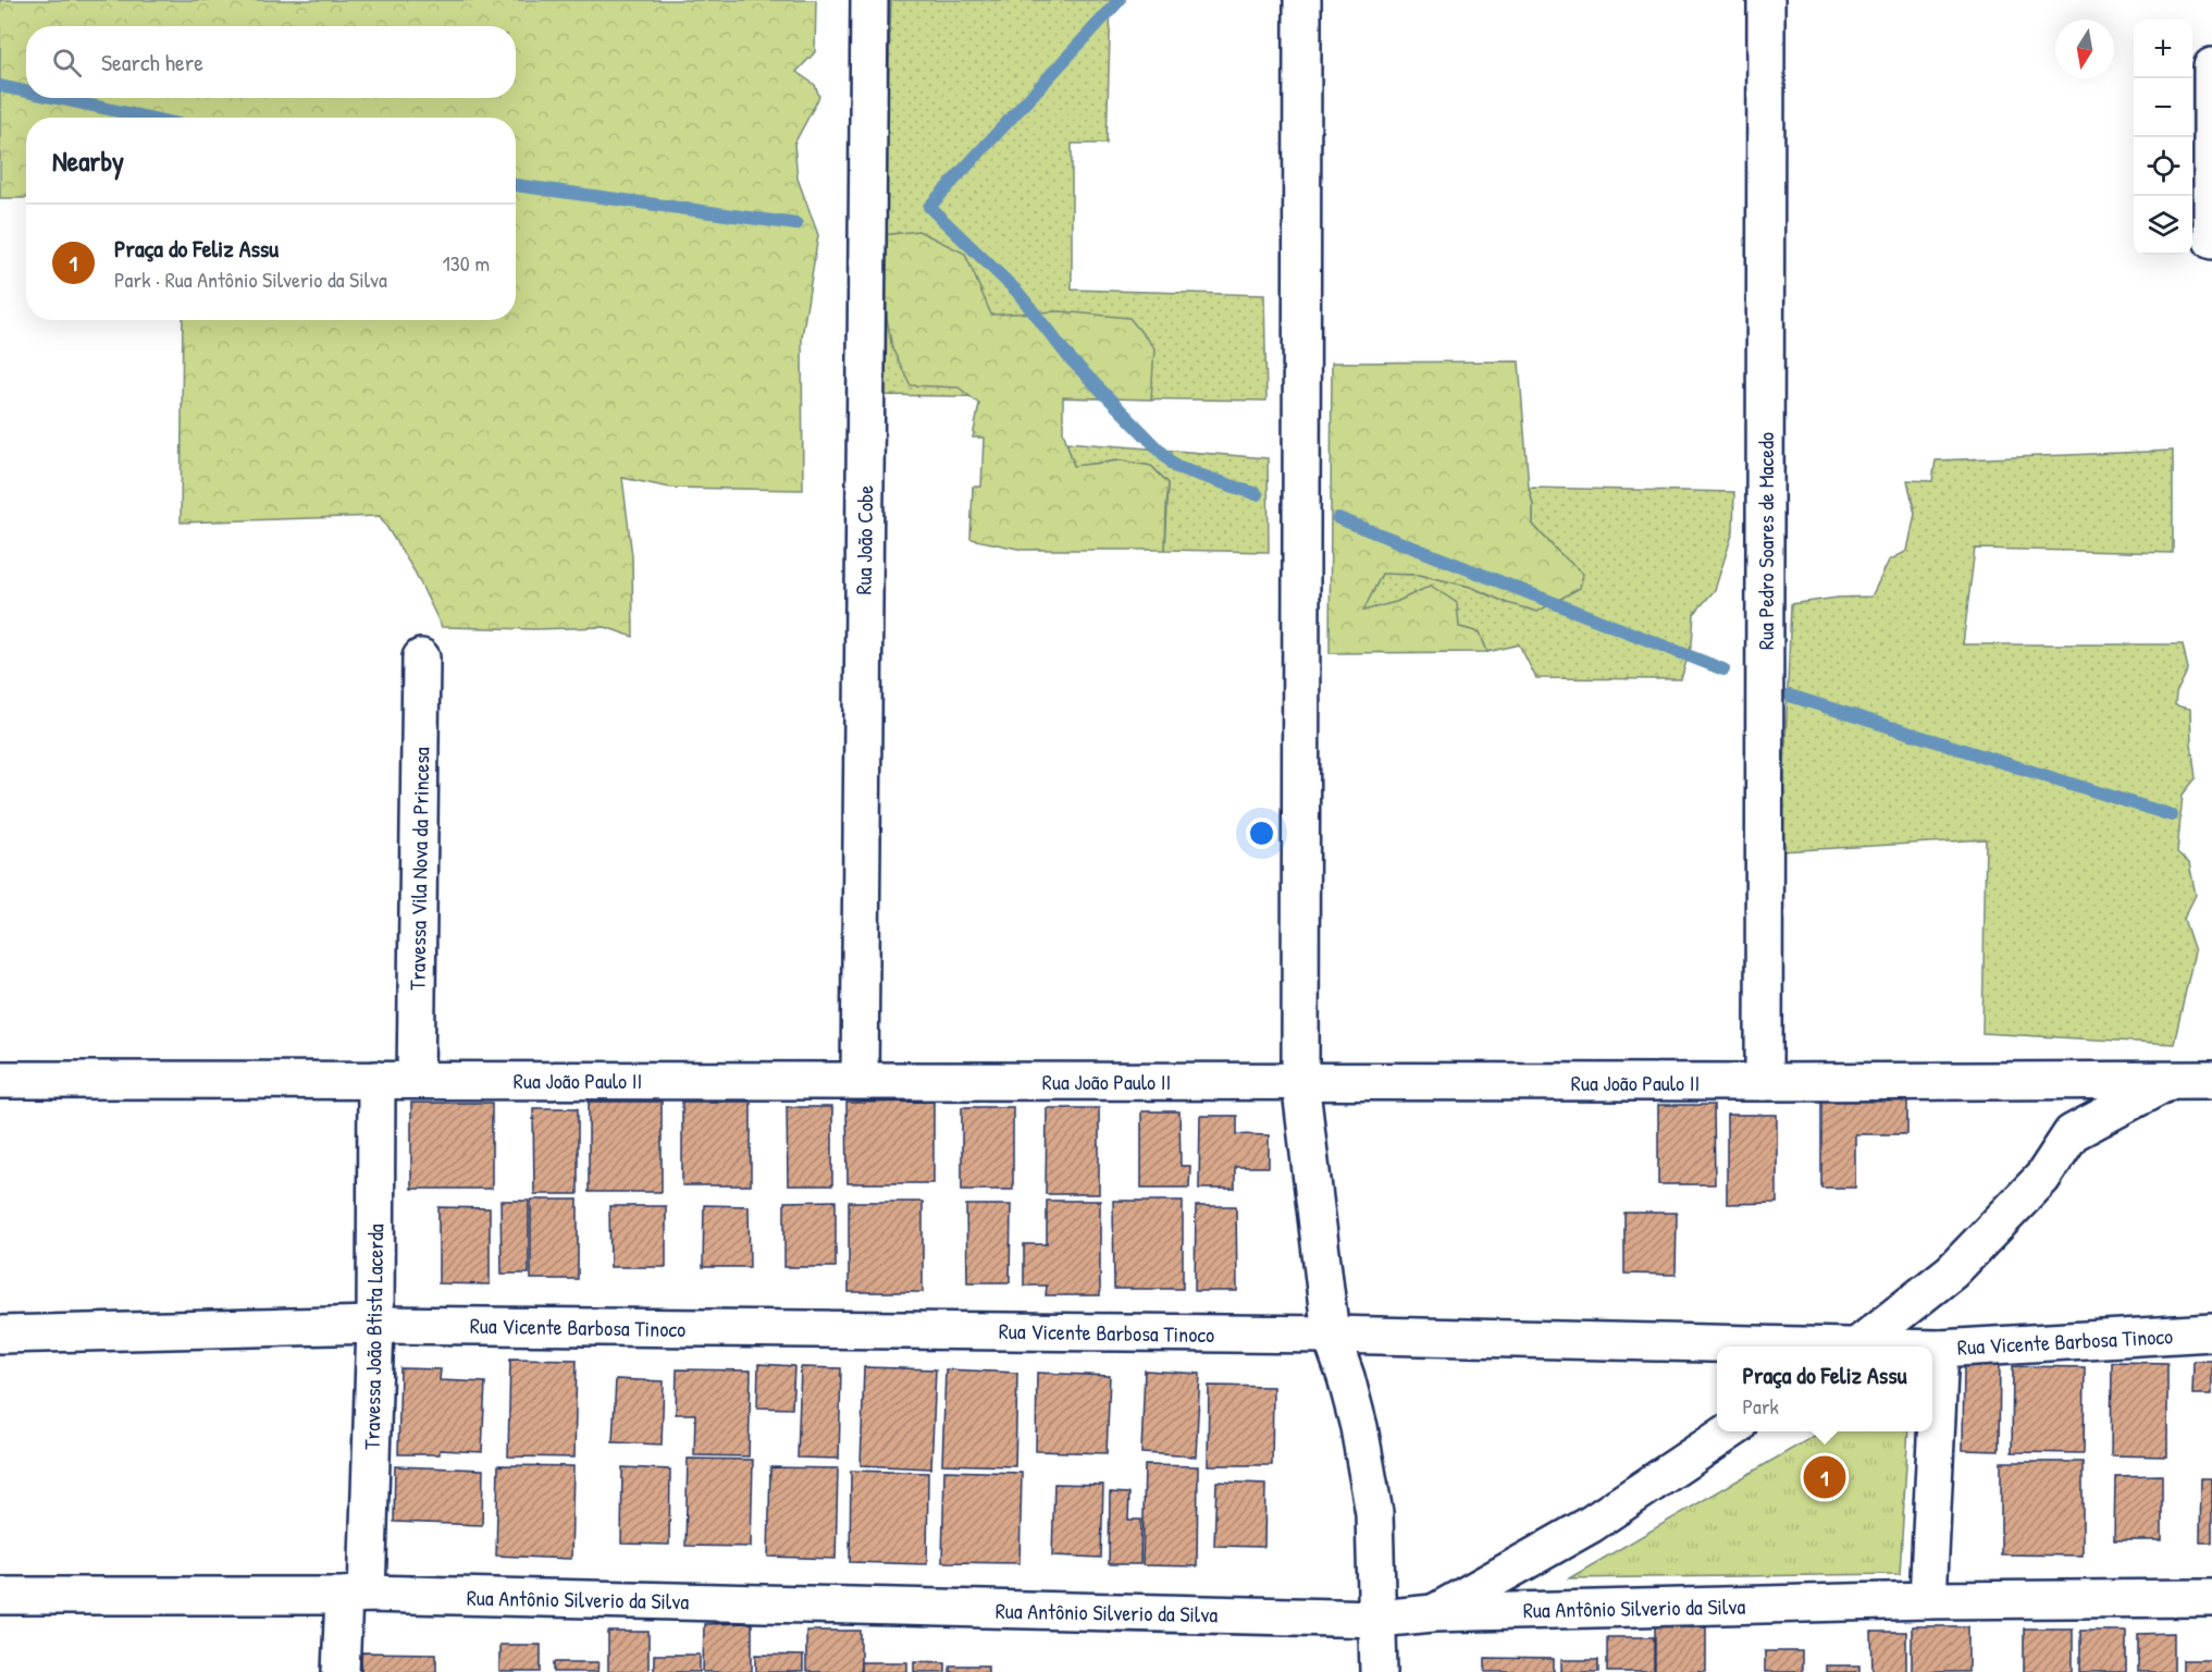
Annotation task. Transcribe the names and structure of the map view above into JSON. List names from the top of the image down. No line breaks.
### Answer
{"streets":{"street":["Rua João Cobe","Rua Pedro Soares de Macedo","Travessa Vila Nova da Princesa","Rua João Paulo II","Rua Vicente Barbosa Tinoco","Travessa João Btista Lacerda","Rua Antônio Silverio da Silva"]},"crossings":[["Rua João Cobe","Rua João Paulo II"],["Rua Pedro Soares de Macedo","Rua João Paulo II"],["Travessa Vila Nova da Princesa","Rua João Paulo II"],["Rua João Paulo II","Travessa João Btista Lacerda"],["Rua Vicente Barbosa Tinoco","Travessa João Btista Lacerda"],["Travessa João Btista Lacerda","Rua Antônio Silverio da Silva"]],"north":"bottom","page":{"map_buttons":["+","−"],"search":"Search here","heading":"Nearby","list":[{"mark":"1","name":"Praça do Feliz Assu","note":"Park · Rua Antônio Silverio da Silva","value":"130 m"}],"popup":["Praça do Feliz Assu","Park"],"pins":"1"}}
